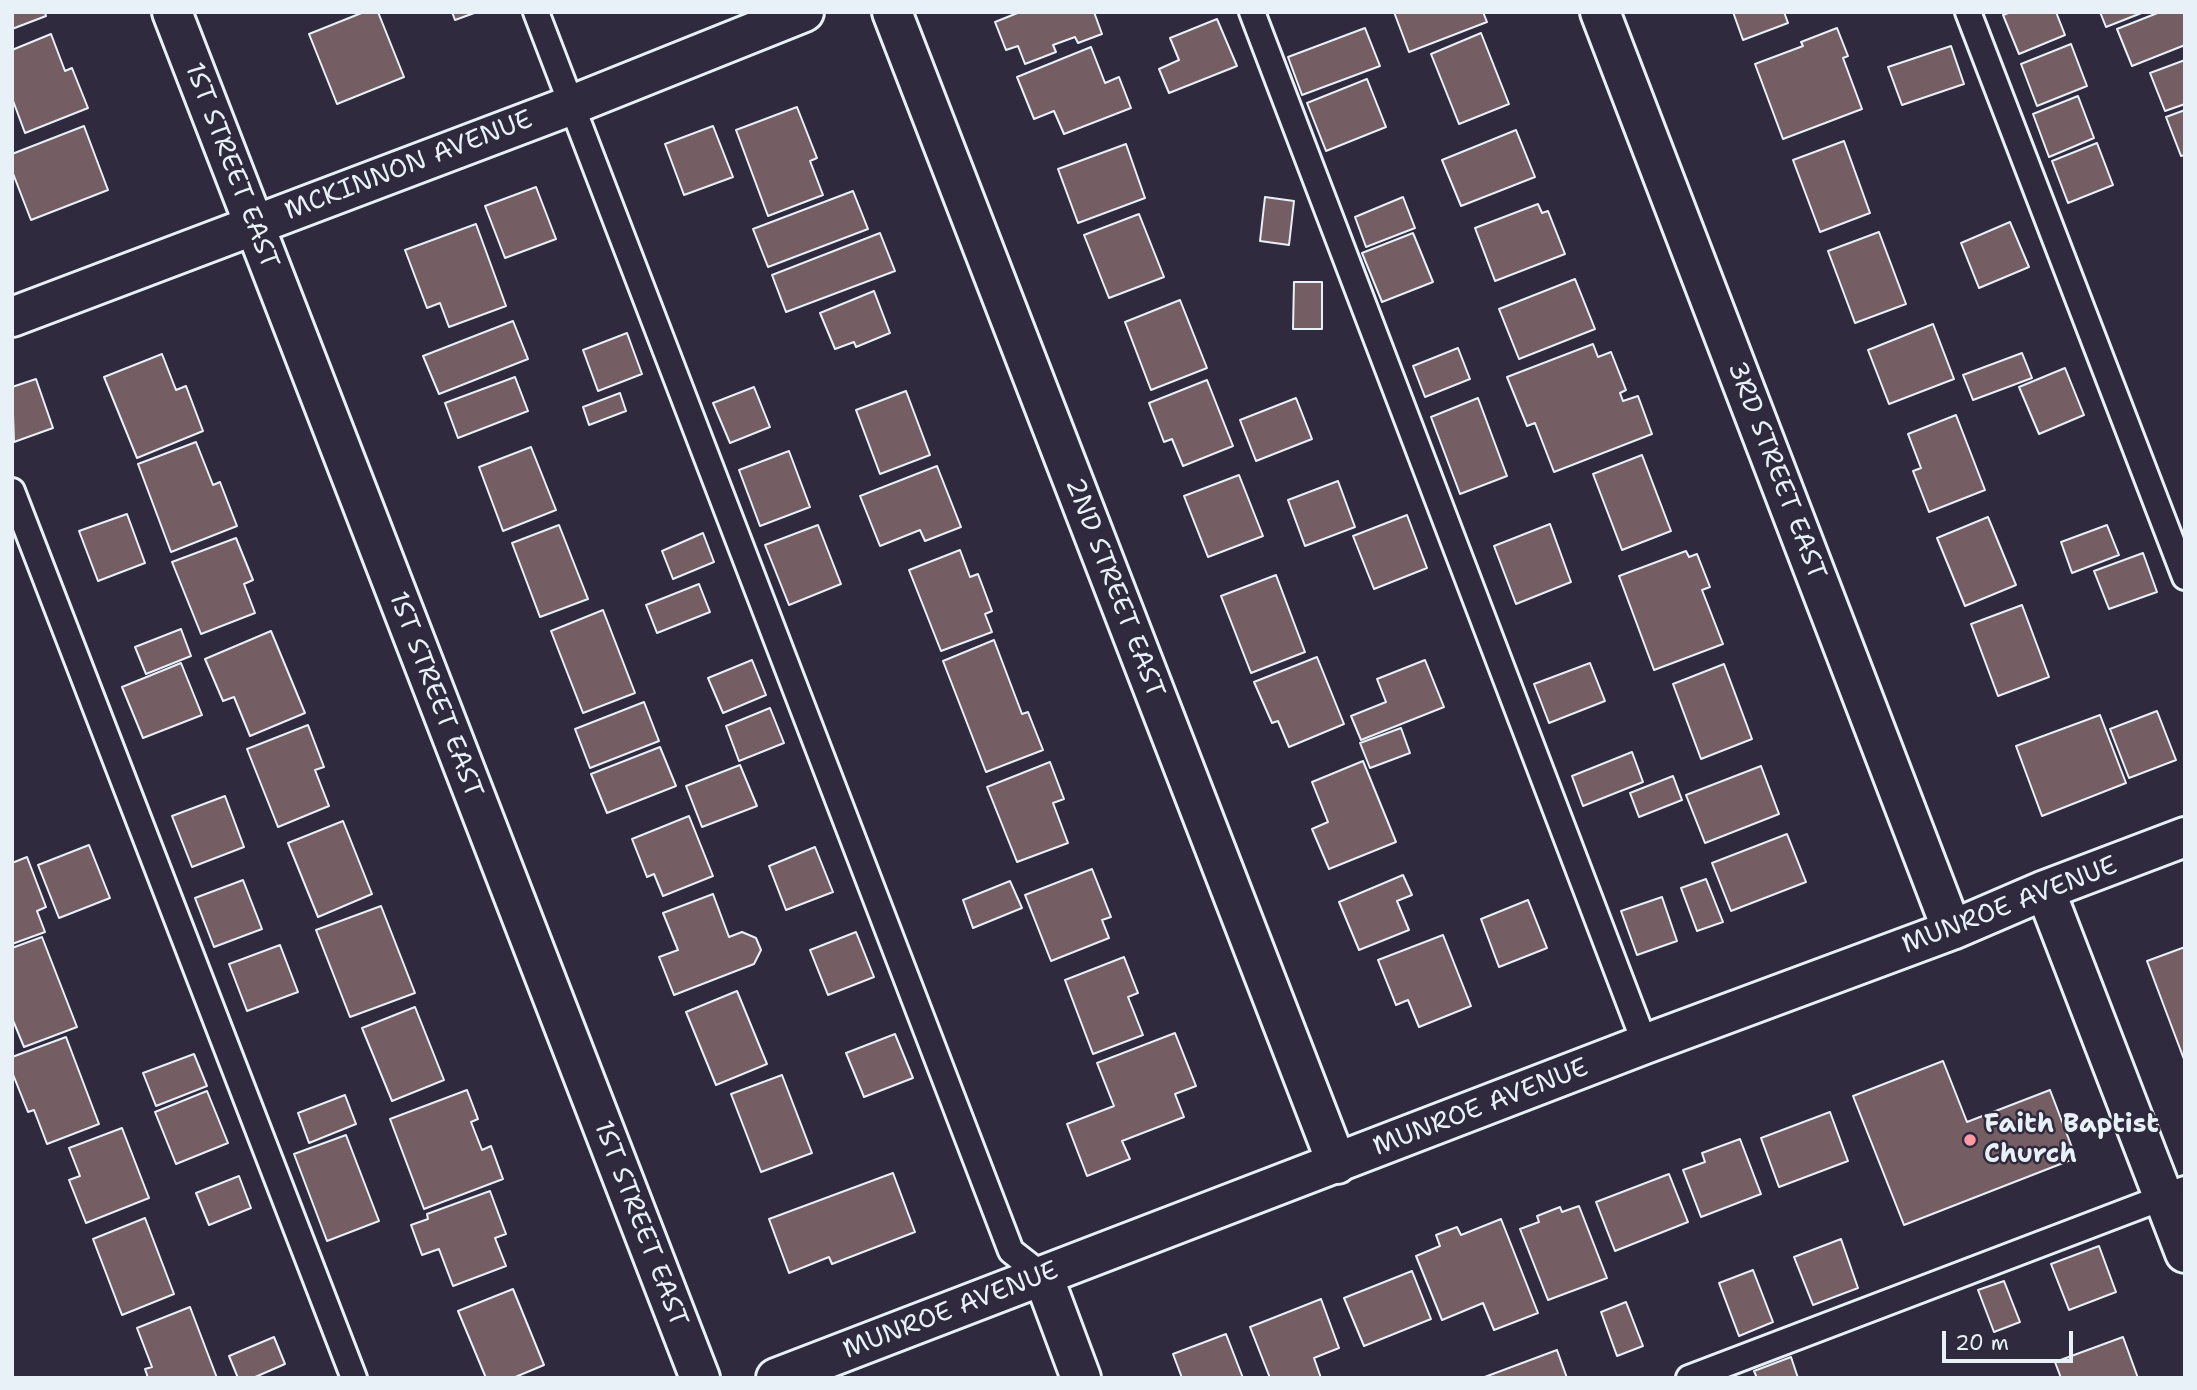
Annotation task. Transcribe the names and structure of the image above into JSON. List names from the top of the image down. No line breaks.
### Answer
{"streets":{"street":["1ST STREET EAST","MCKINNON AVENUE","3RD STREET EAST","2ND STREET EAST","MUNROE AVENUE"]},"crossings":[["1ST STREET EAST","MCKINNON AVENUE"],["3RD STREET EAST","MUNROE AVENUE"],["2ND STREET EAST","MUNROE AVENUE"]],"places":["Faith Baptist Church"],"scale_bar":"20 m"}
